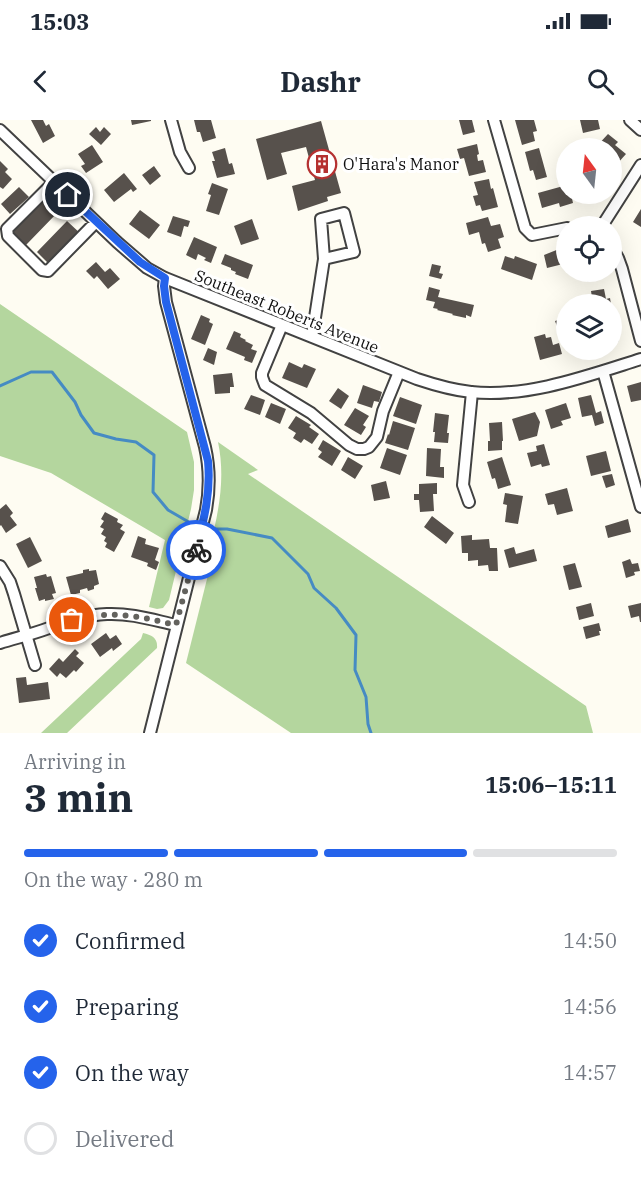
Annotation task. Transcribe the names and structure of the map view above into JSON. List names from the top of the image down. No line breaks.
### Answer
{"streets":{"street":["Southeast Roberts Avenue"]},"places":{"building":["O'Hara's Manor"]},"north":"top","page":{"status":"15:03","header":"Dashr","heading":["3 min","Arriving in","15:06–15:11"],"bar":"On the way · 280 m","list":[["Confirmed","14:50"],["Preparing","14:56"],["On the way","14:57"],"Delivered"]}}
